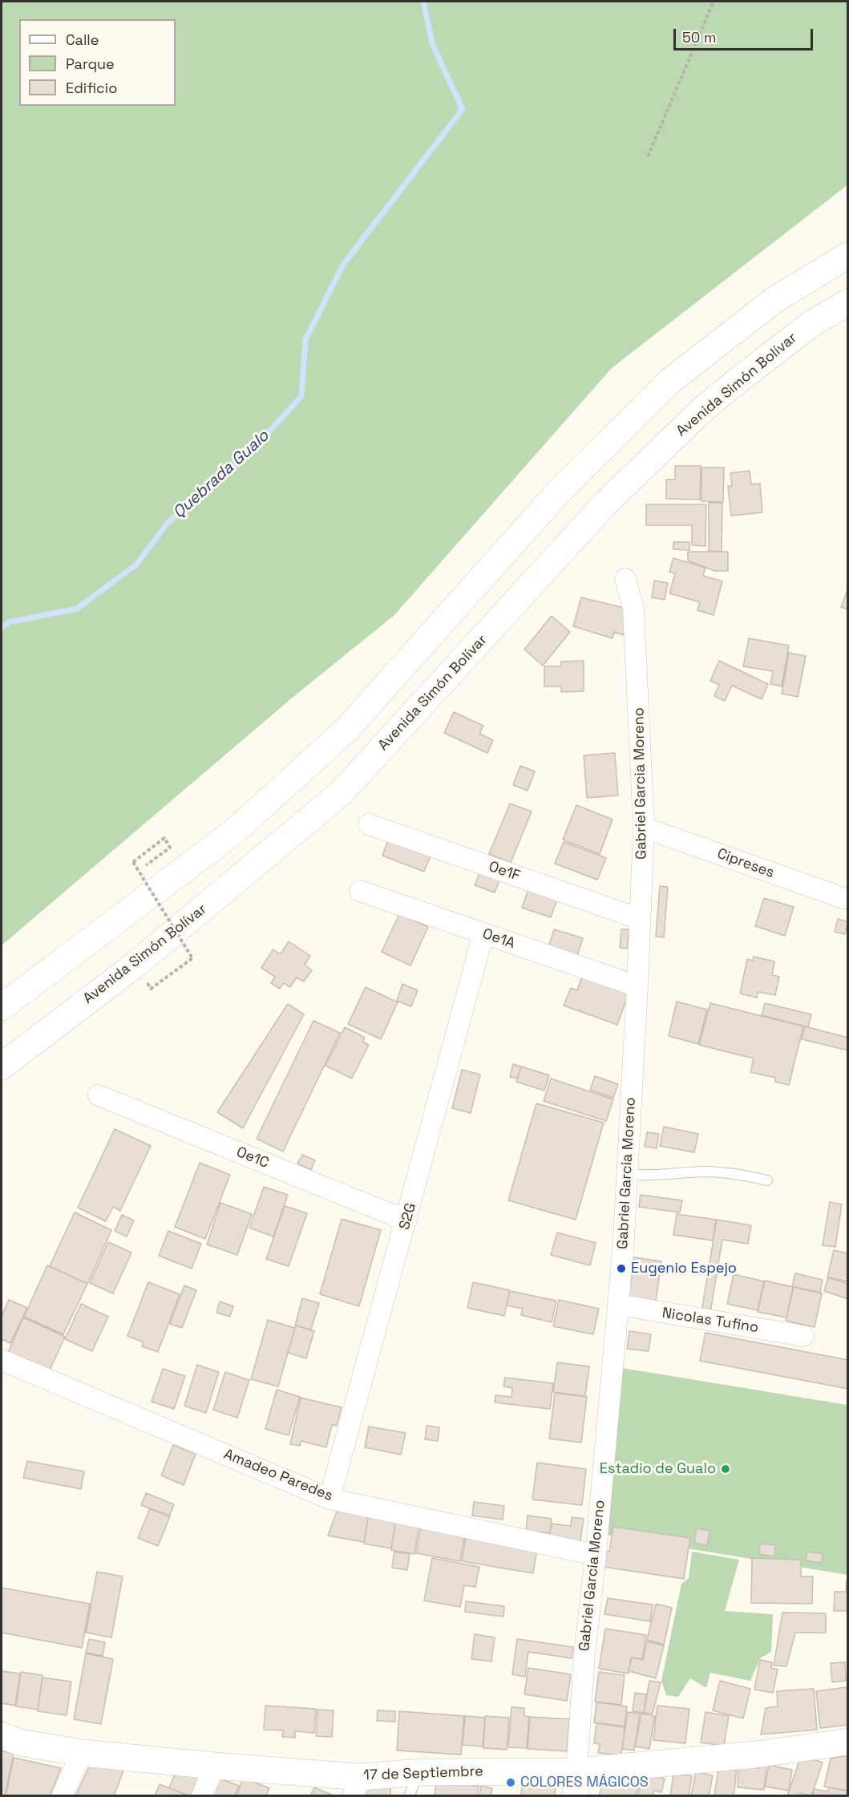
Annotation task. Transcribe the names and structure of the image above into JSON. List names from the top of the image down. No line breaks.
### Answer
{"streets":{"main road":["Avenida Simón Bolívar","17 de Septiembre"],"street":["Gabriel Garcia Moreno","Cipreses","Oe1F","Oe1A","Oe1C","S2G","Nicolas Tufino","Amadeo Paredes"]},"crossings":[["Gabriel Garcia Moreno","Cipreses"],["Gabriel Garcia Moreno","Oe1F"],["Gabriel Garcia Moreno","Oe1A"],["Gabriel Garcia Moreno","Nicolas Tufino"],["Gabriel Garcia Moreno","Amadeo Paredes"],["Gabriel Garcia Moreno","17 de Septiembre"],["Oe1A","S2G"],["Oe1C","S2G"],["S2G","Amadeo Paredes"]],"water":["Quebrada Gualo"],"places":["Eugenio Espejo","Estadio de Gualo","COLORES MÁGICOS"],"legend":["Calle","Parque","Edificio"],"scale_bar":"50 m"}
